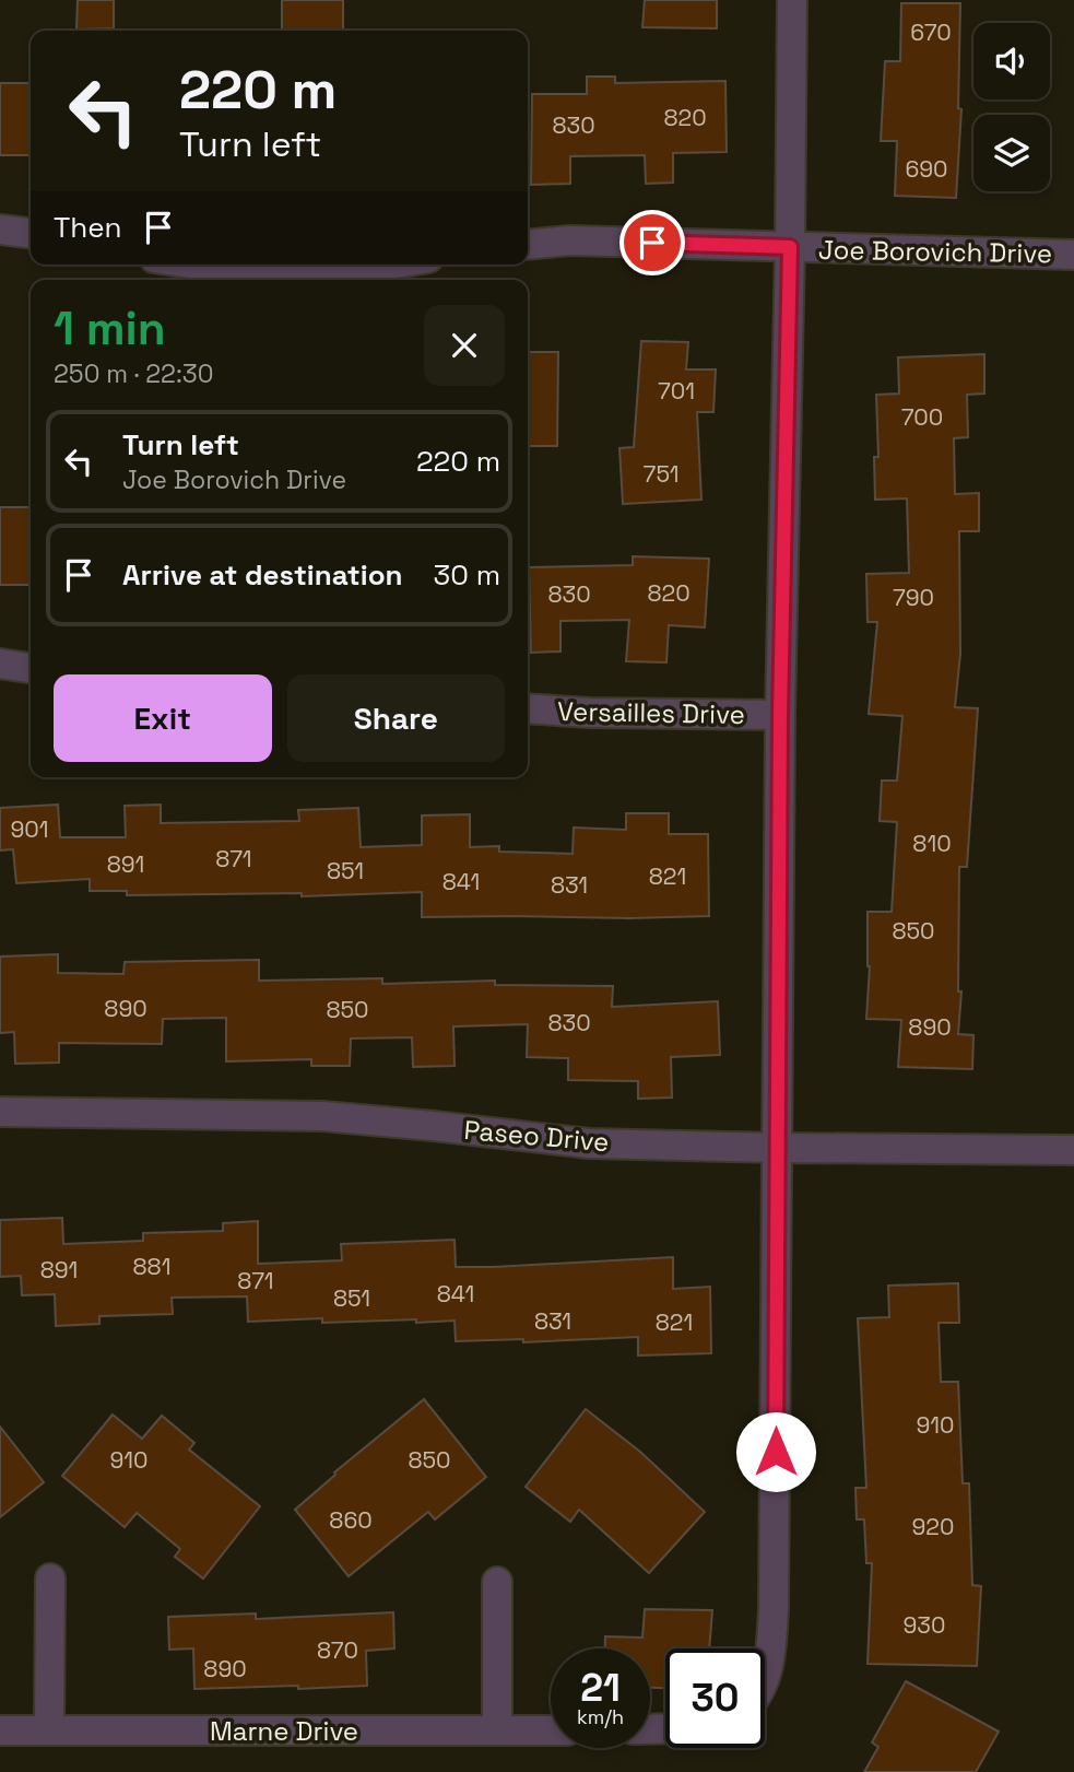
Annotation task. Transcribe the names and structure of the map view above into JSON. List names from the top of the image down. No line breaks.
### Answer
{"streets":{"street":["Joe Borovich Drive","Versailles Drive","Paseo Drive","Marne Drive"]},"house_numbers":["670","820","830","690","701","700","751","820","830","790","901","810","871","891","851","821","841","831","850","890","850","830","890","881","891","871","841","851","831","821","910","910","850","860","920","930","870","890"],"page":{"turn":["220 m","Turn left"],"then":"Then","heading":["1 min","250 m · 22:30"],"list":[{"name":"Turn left","note":"Joe Borovich Drive","value":"220 m"},{"name":"Arrive at destination","value":"30 m"}],"buttons":["Exit","Share"],"speed":"21 km/h","limit":"30"}}
